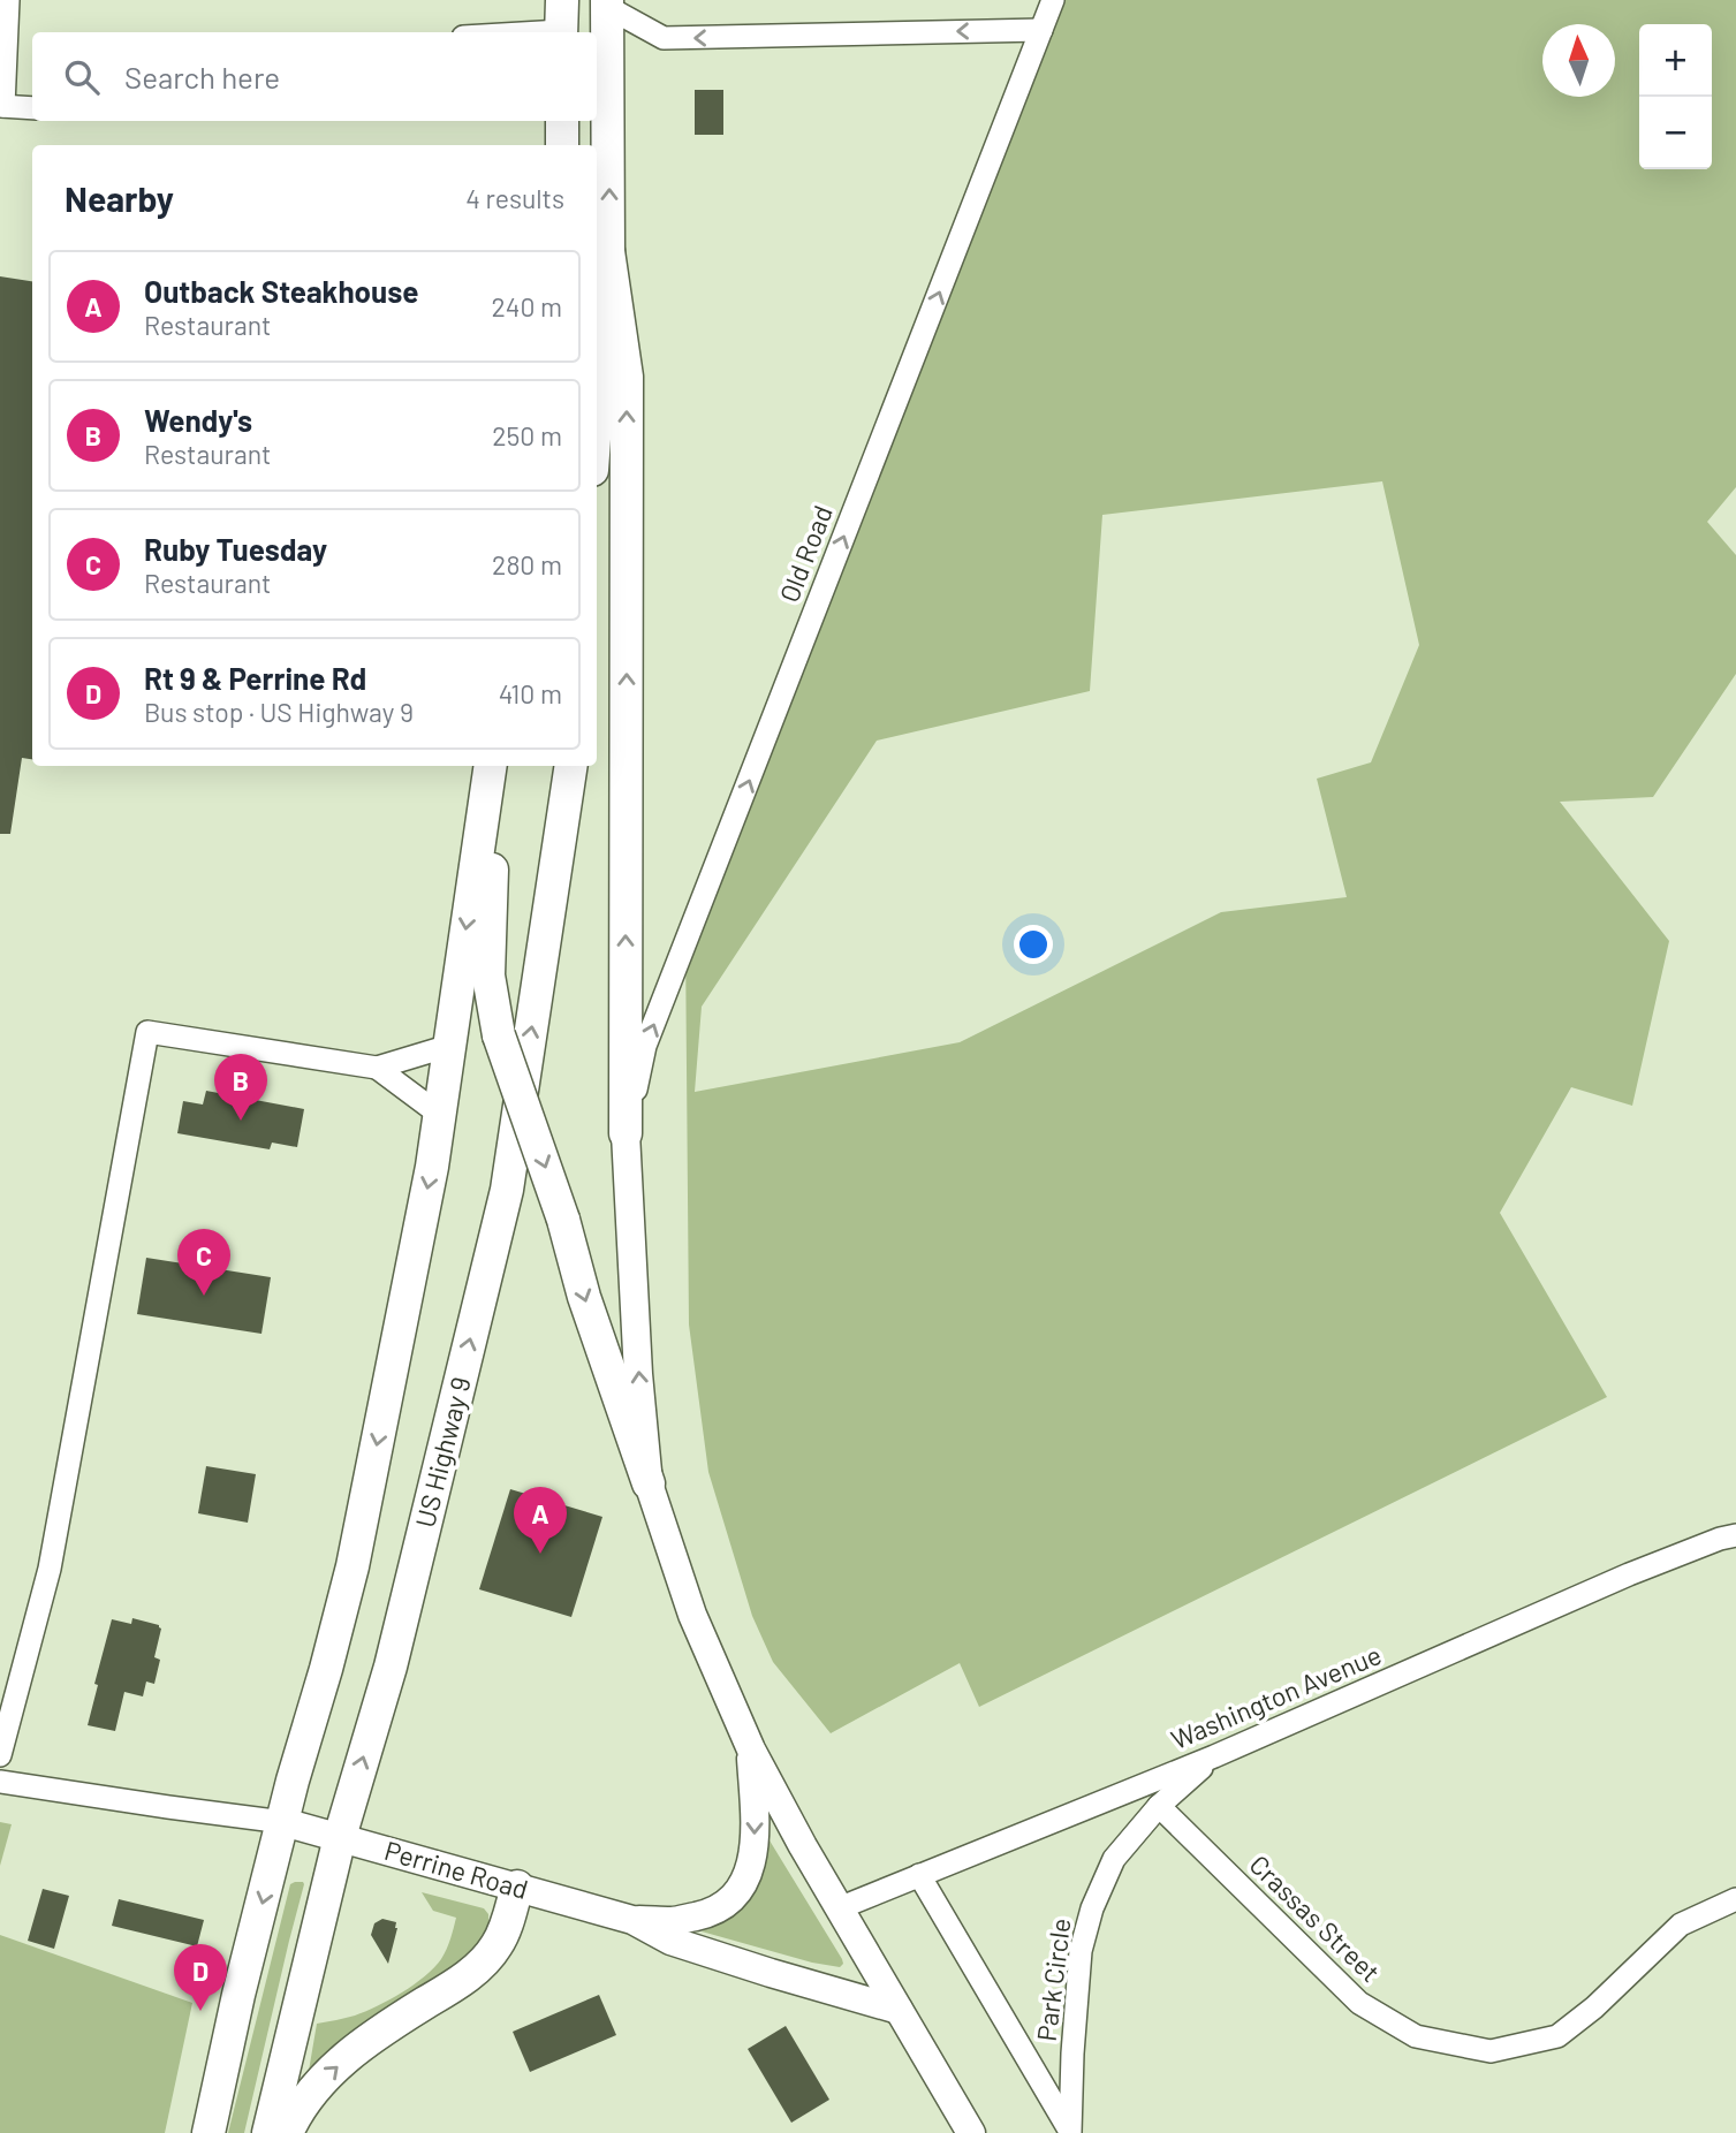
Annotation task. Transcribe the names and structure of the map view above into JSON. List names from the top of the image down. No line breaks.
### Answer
{"streets":{"highway":["US Highway 9"],"main road":["Perrine Road"],"street":["Old Road","Washington Avenue","Crassas Street","Park Circle"]},"crossings":[["US Highway 9","Perrine Road"],["Washington Avenue","Park Circle"],["Crassas Street","Park Circle"]],"one_way":["Old Road"],"north":"top","page":{"map_buttons":["+","−"],"search":"Search here","heading":["Nearby","4 results"],"list":[{"mark":"A","name":"Outback Steakhouse","note":"Restaurant","value":"240 m"},{"mark":"B","name":"Wendy's","note":"Restaurant","value":"250 m"},{"mark":"C","name":"Ruby Tuesday","note":"Restaurant","value":"280 m"},{"mark":"D","name":"Rt 9 & Perrine Rd","note":"Bus stop · US Highway 9","value":"410 m"}],"pins":["B","C","A","D"]}}
